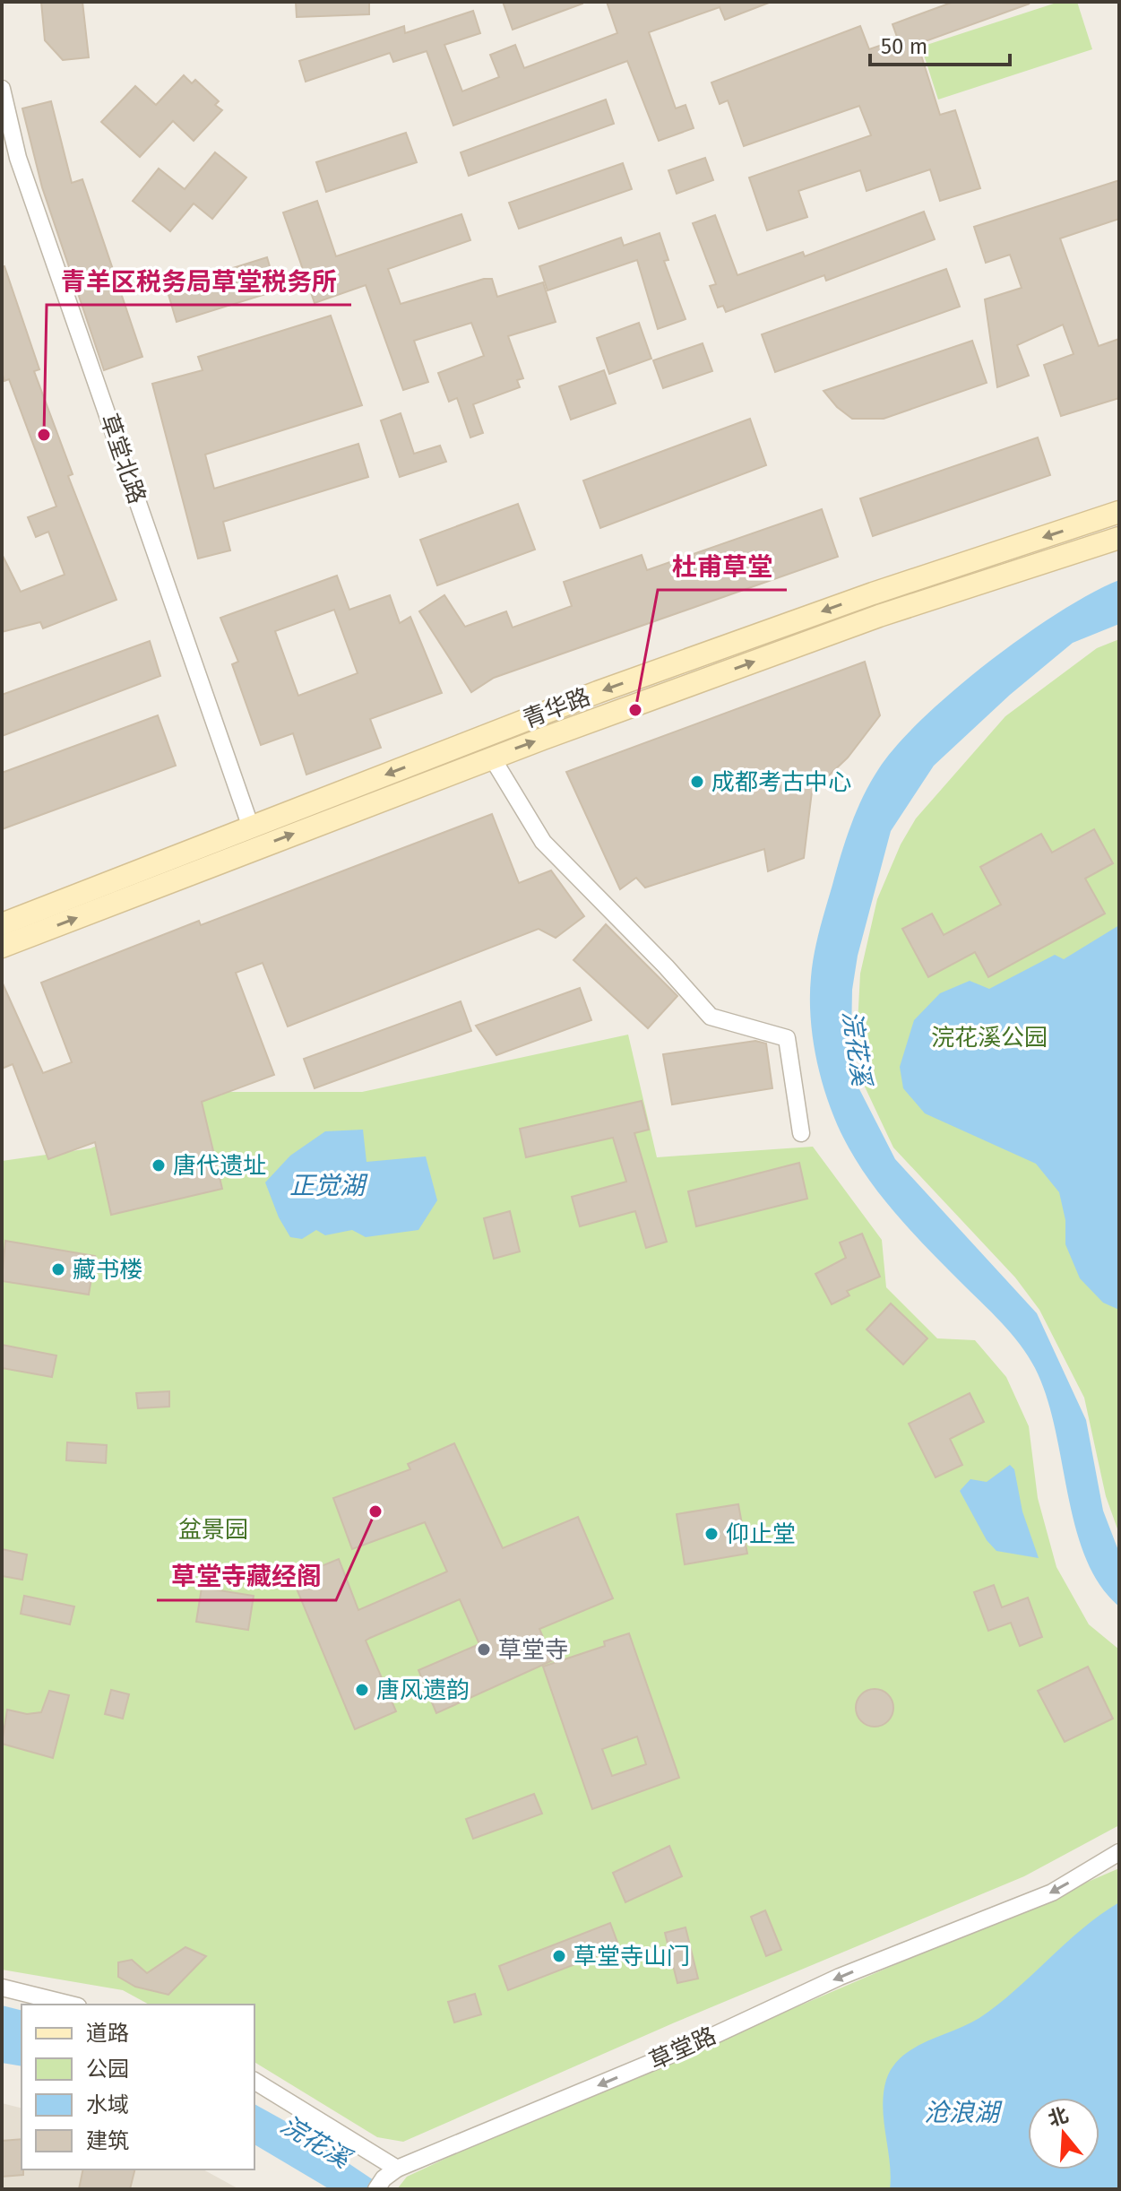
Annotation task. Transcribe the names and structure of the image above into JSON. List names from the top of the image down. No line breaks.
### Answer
{"streets":{"main road":["青华路"],"street":["草堂北路","草堂路"]},"crossings":[["草堂北路","青华路"]],"one_way":["草堂路"],"water":["浣花溪","正觉湖","沧浪湖"],"parks":["浣花溪公园","盆景园"],"places":["青羊区税务局草堂税务所","杜甫草堂","成都考古中心","唐代遗址","藏书楼","草堂寺藏经阁","仰止堂","草堂寺","唐风遗韵","草堂寺山门"],"legend":["道路","公园","水域","建筑"],"scale_bar":"50 m","north":"top"}
